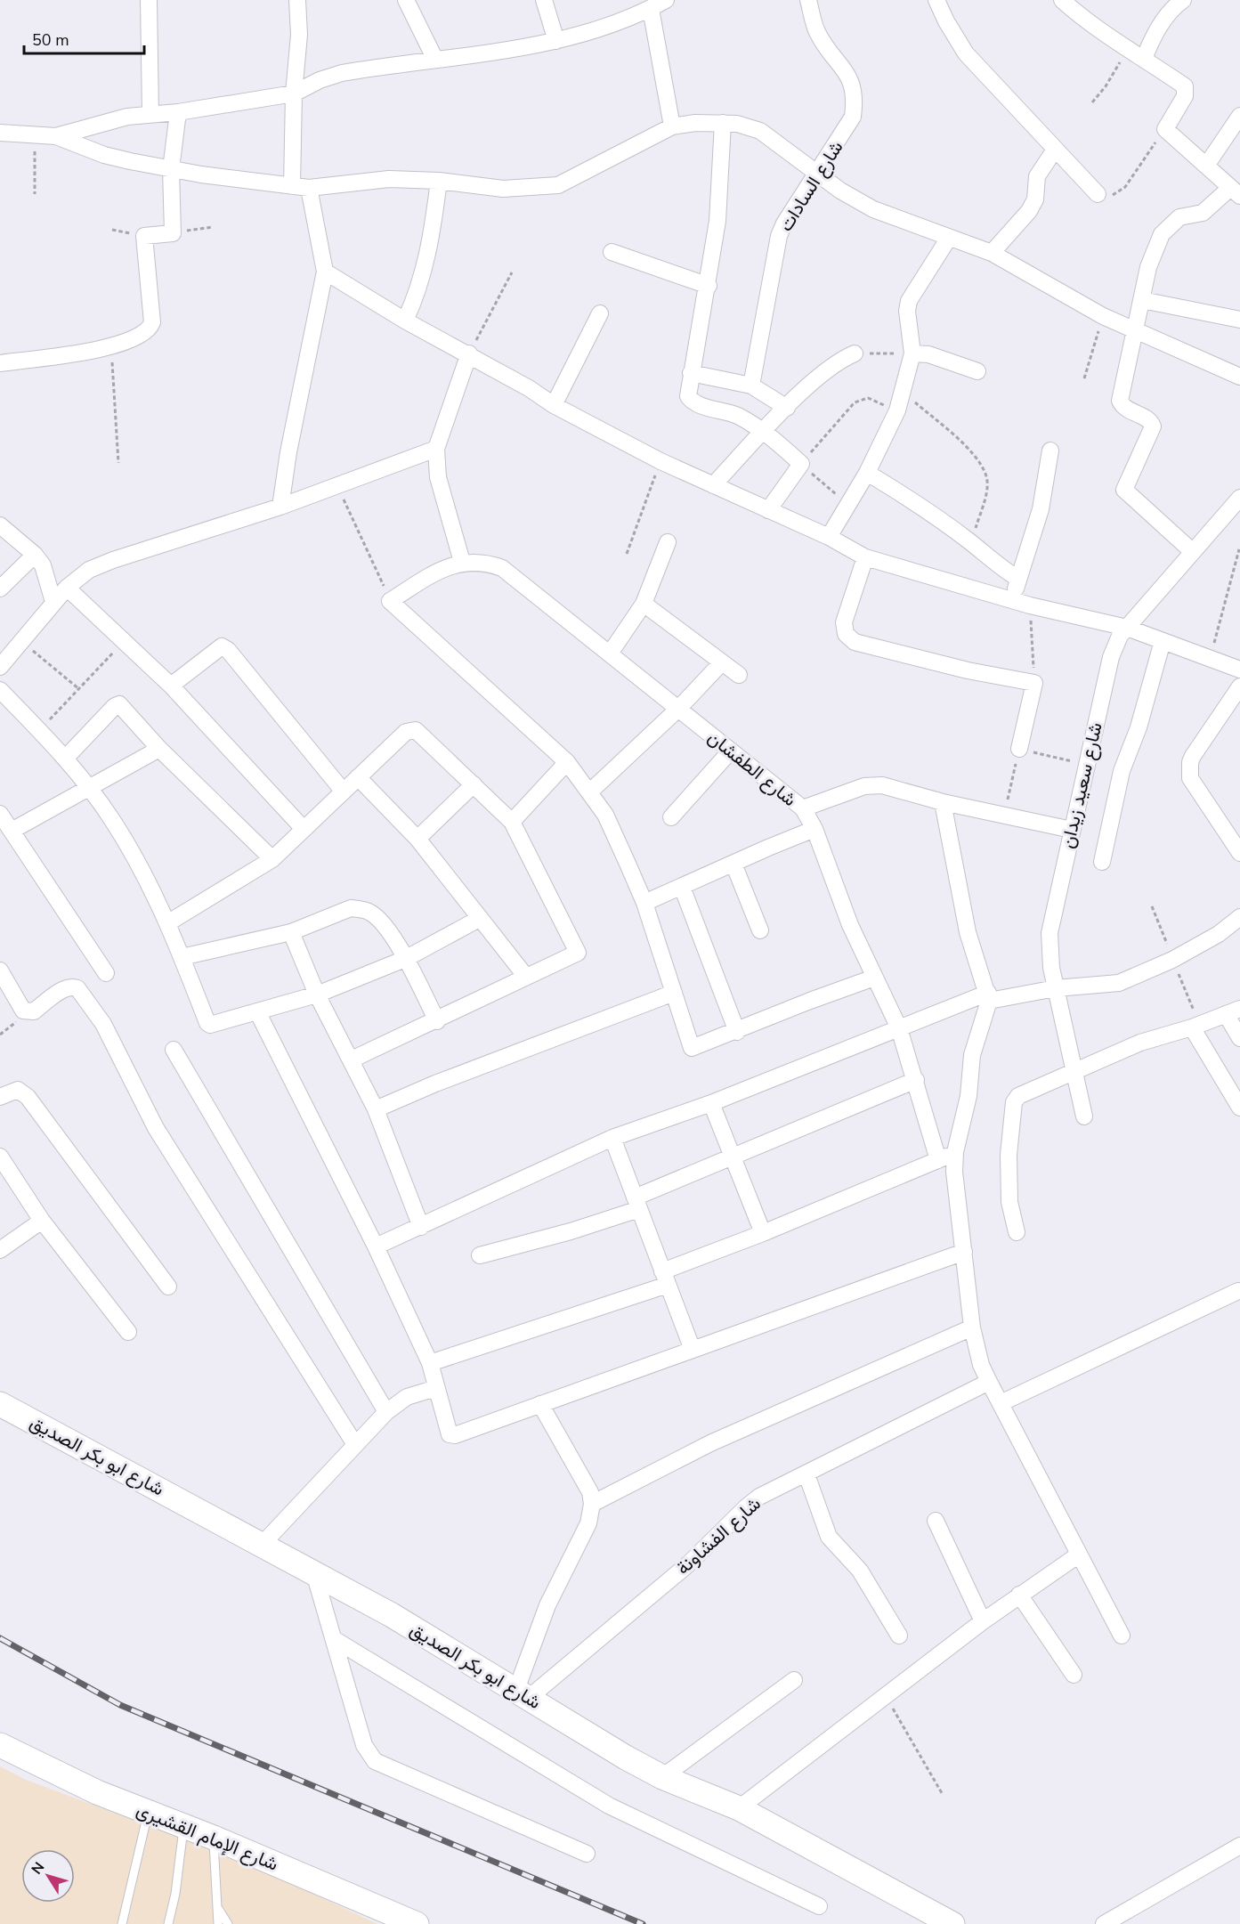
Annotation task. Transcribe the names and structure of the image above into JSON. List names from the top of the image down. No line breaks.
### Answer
{"streets":{"street":["شارع السادات","شارع الطفشان","شارع سعيد زيدان","شارع ابو بكر الصديق","شارع الفشاونة","شارع الإمام القشيرى"]},"crossings":[["شارع ابو بكر الصديق","شارع الفشاونة"]],"scale_bar":"50 m","north":"top left"}
